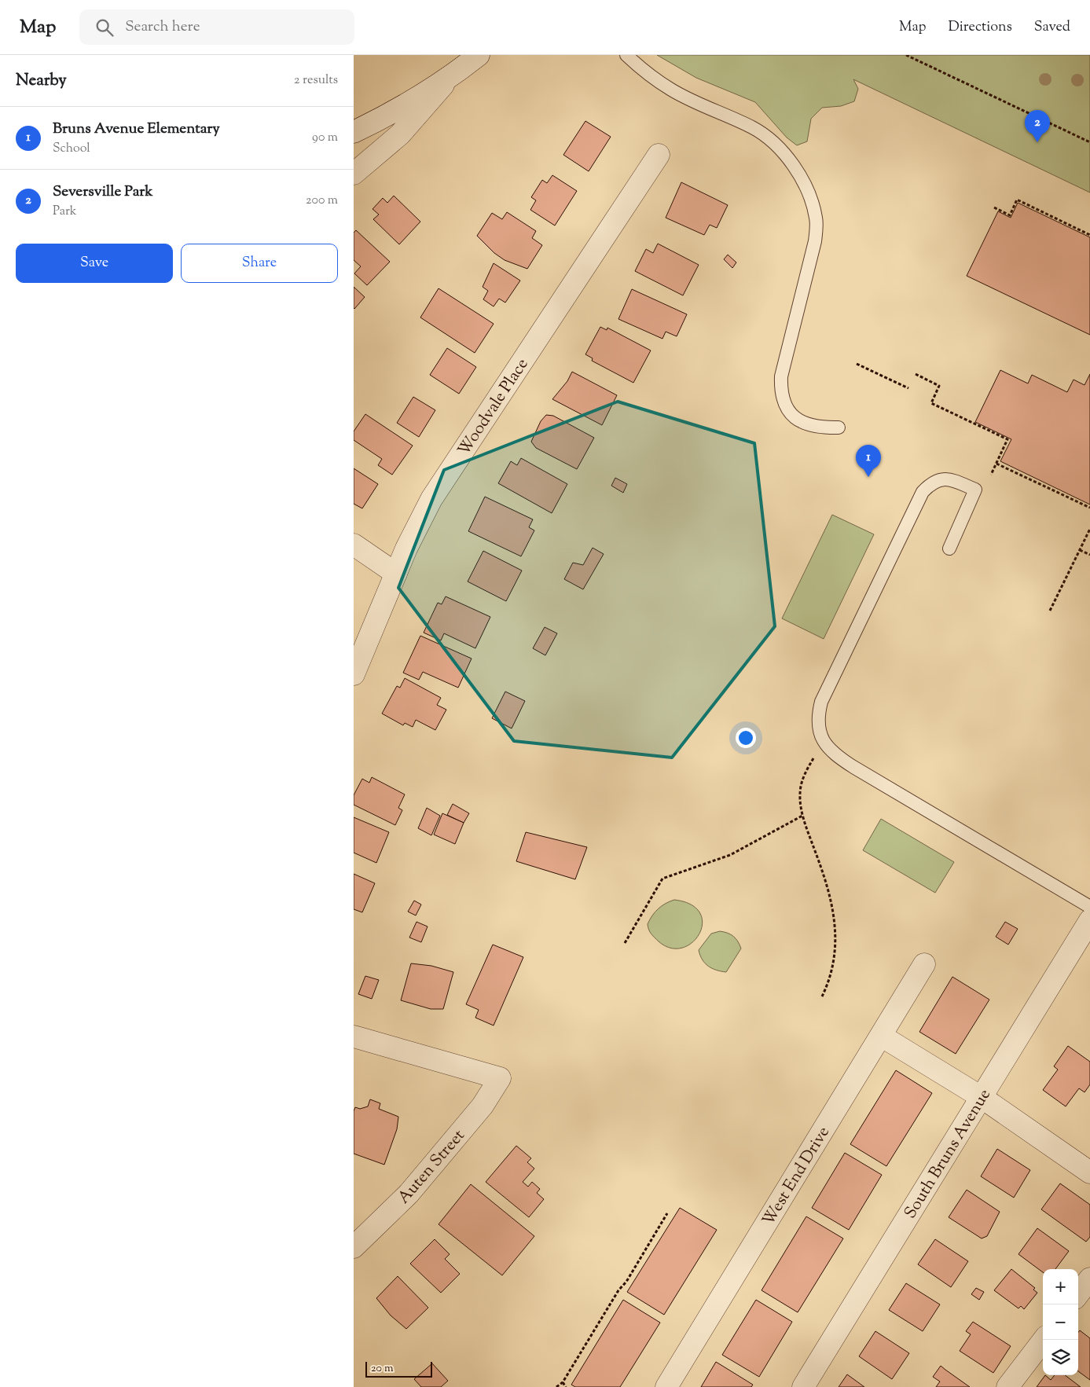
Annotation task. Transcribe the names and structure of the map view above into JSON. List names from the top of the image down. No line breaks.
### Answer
{"streets":{"street":["Woodvale Place","South Bruns Avenue","Auten Street","West End Drive"]},"scale_bar":"20 m","page":{"header":"Map","search":"Search here","nav":["Map","Directions","Saved"],"heading":["Nearby","2 results"],"list":[{"mark":"1","name":"Bruns Avenue Elementary","note":"School","value":"90 m"},{"mark":"2","name":"Seversville Park","note":"Park","value":"200 m"}],"pins":["2","1"],"buttons":["Save","Share"],"map_buttons":["+","−"],"scale":"20 m"}}
